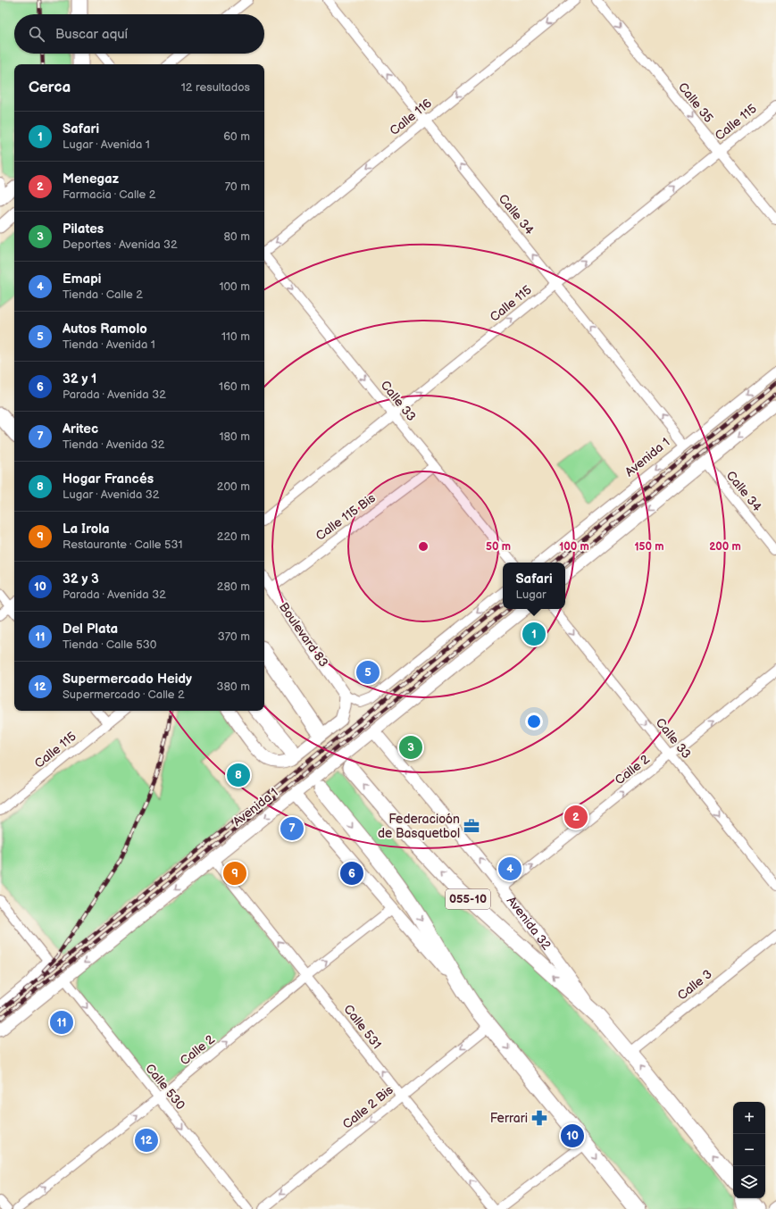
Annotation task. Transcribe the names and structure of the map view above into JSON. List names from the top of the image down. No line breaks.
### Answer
{"streets":{"highway":["055-10","Avenida 32"],"street":["Calle 35","Calle 116","Calle 115","Calle 34","Calle 33","Avenida 1","Calle 115 Bis","Boulevard 83","Calle 2","Calle 3","Calle 531","Calle 530","Calle 2 Bis"]},"crossings":[["Calle 35","Calle 115"],["Calle 116","Calle 34"],["Calle 115","Calle 34"],["Calle 115","Calle 33"],["Calle 34","Avenida 1"],["Calle 33","Calle 115 Bis"],["Calle 33","Calle 2"],["Avenida 1","Avenida 32"],["Avenida 1","Calle 531"],["Avenida 1","Calle 530"],["Calle 115 Bis","Boulevard 83"],["Calle 2","Avenida 32"],["Calle 2","Calle 531"],["Calle 2","Calle 530"],["Avenida 32","Calle 3"],["Calle 531","Calle 2 Bis"]],"one_way":["Calle 35","Calle 116","Calle 115","Calle 34","Calle 33","Calle 2","Calle 531","Calle 530","Calle 2 Bis"],"places":{"office":["Federacioón de Basquetbol"],"pharmacy":["Ferrari"]},"page":{"search":"Buscar aquí","heading":["Cerca","12 resultados"],"list":[{"mark":"1","name":"Safari","note":"Lugar · Avenida 1","value":"60 m"},{"mark":"2","name":"Menegaz","note":"Farmacia · Calle 2","value":"70 m"},{"mark":"3","name":"Pilates","note":"Deportes · Avenida 32","value":"80 m"},{"mark":"4","name":"Emapi","note":"Tienda · Calle 2","value":"100 m"},{"mark":"5","name":"Autos Ramolo","note":"Tienda · Avenida 1","value":"110 m"},{"mark":"6","name":"32 y 1","note":"Parada · Avenida 32","value":"160 m"},{"mark":"7","name":"Aritec","note":"Tienda · Avenida 32","value":"180 m"},{"mark":"8","name":"Hogar Francés","note":"Lugar · Avenida 32","value":"200 m"},{"mark":"9","name":"La Irola","note":"Restaurante · Calle 531","value":"220 m"},{"mark":"10","name":"32 y 3","note":"Parada · Avenida 32","value":"280 m"},{"mark":"11","name":"Del Plata","note":"Tienda · Calle 530","value":"370 m"},{"mark":"12","name":"Supermercado Heidy","note":"Supermercado · Calle 2","value":"380 m"}],"popup":["Safari","Lugar"],"pins":["1","5","3","8","2","7","4","6","9","11","10","12"],"map_buttons":["+","−"]},"rings":["50 m","100 m","150 m","200 m"]}
